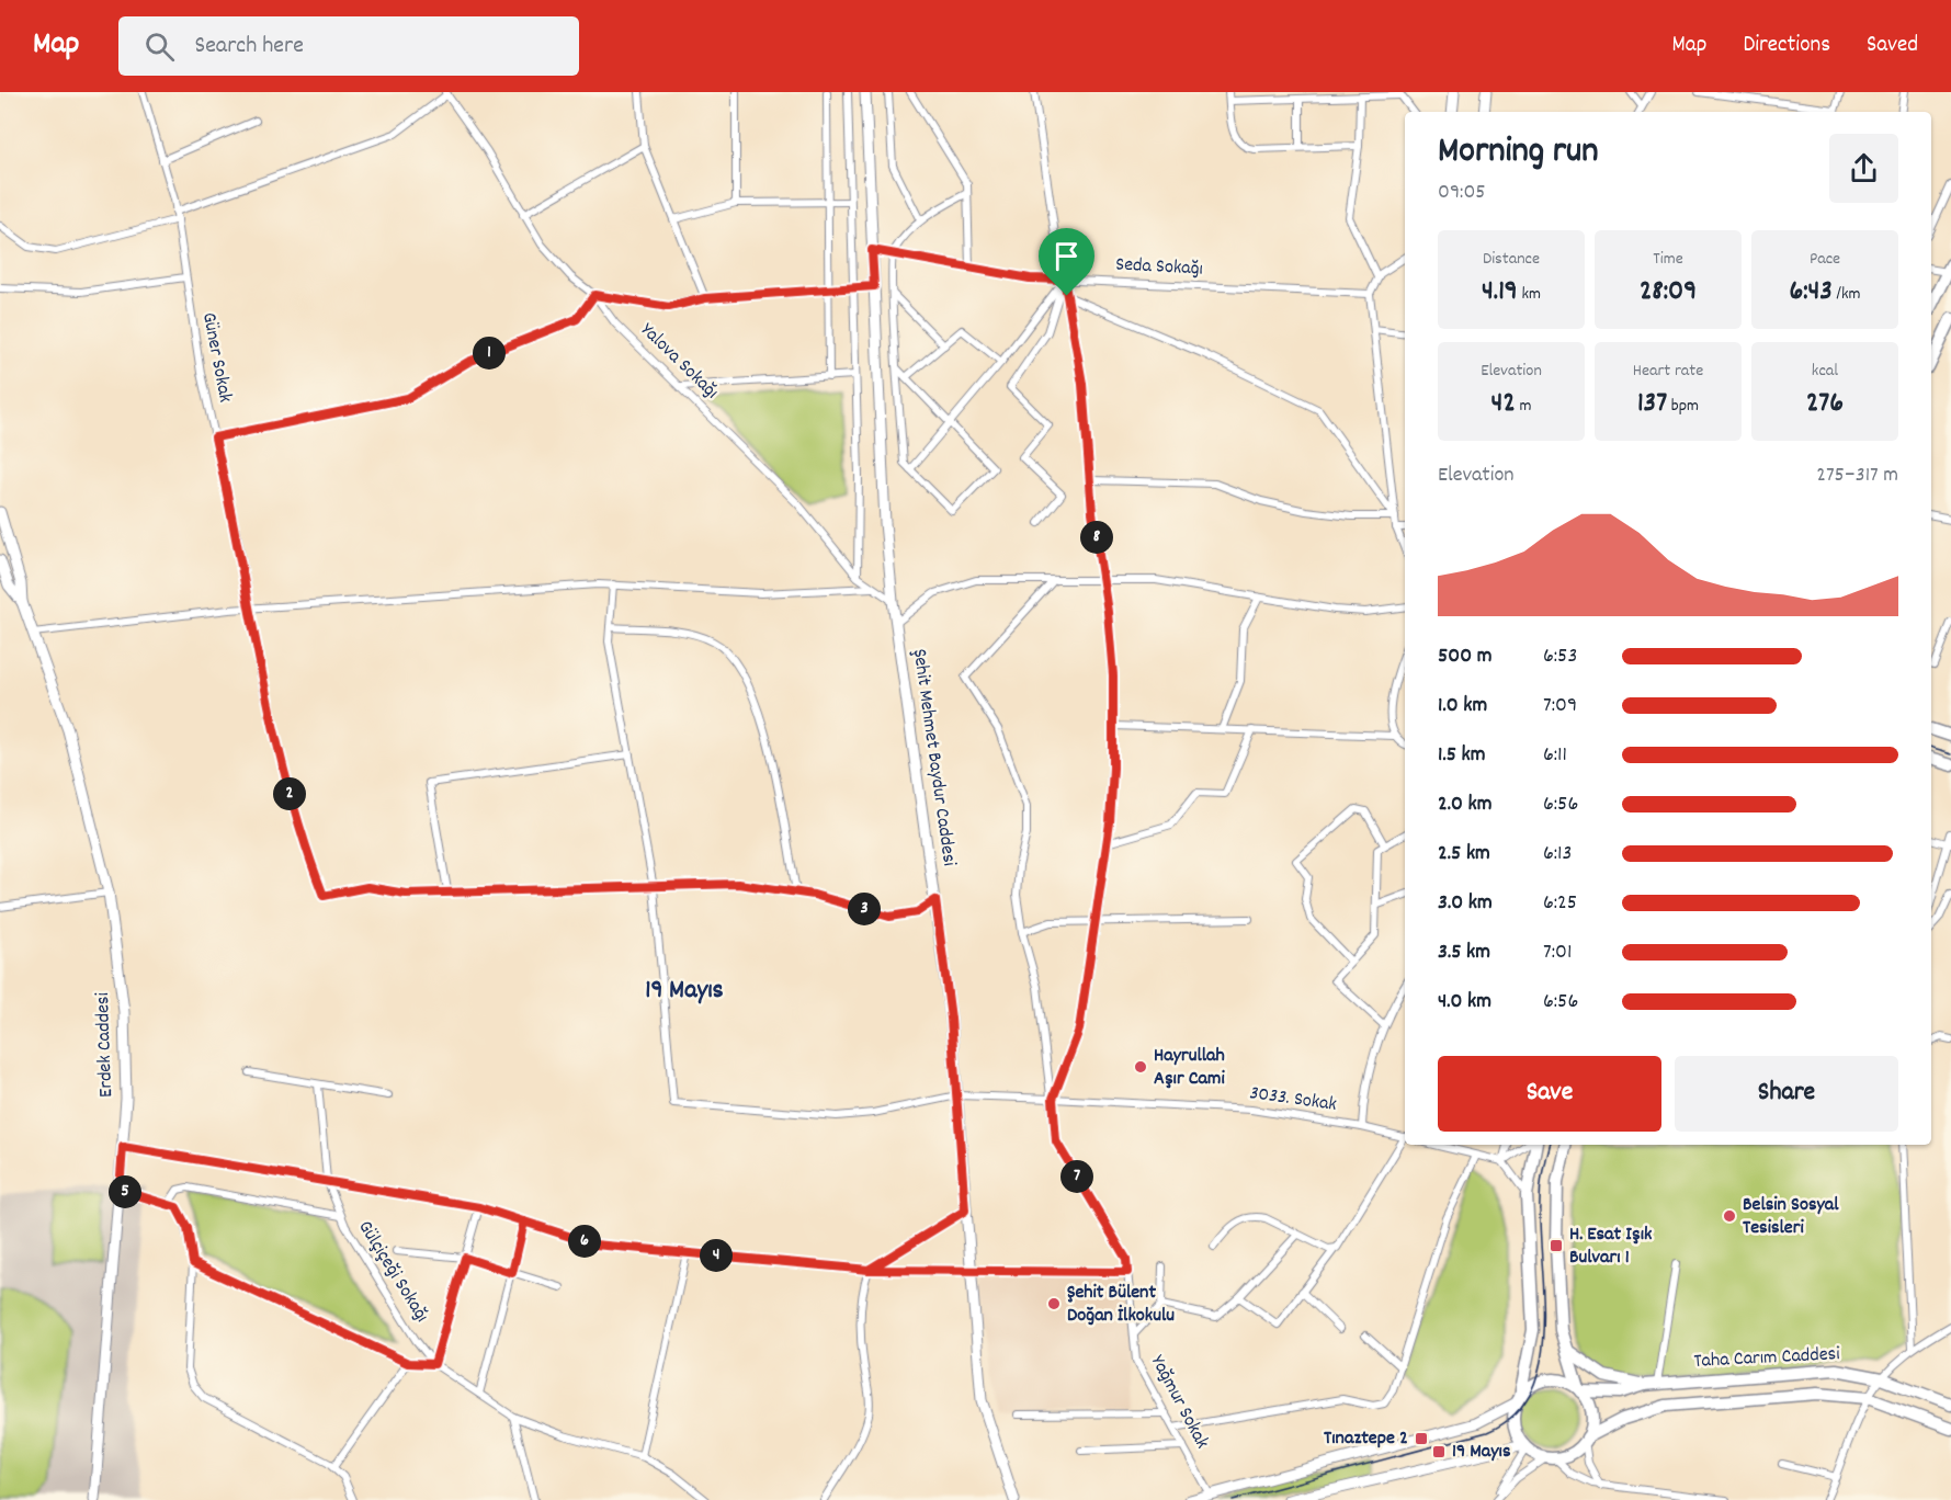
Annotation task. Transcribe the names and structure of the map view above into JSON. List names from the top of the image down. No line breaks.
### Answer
{"streets":{"main road":["Taha Carım Caddesi"],"street":["Seda Sokağı","Güner Sokak","Yalova Sokağı","Şehit Mehmet Baydur Caddesi","Erdek Caddesi","3033. Sokak","Gülçiçeği Sokağı","Yağmur Sokak"]},"crossings":[["Seda Sokağı","Şehit Mehmet Baydur Caddesi"],["Seda Sokağı","Yağmur Sokak"],["Yalova Sokağı","Şehit Mehmet Baydur Caddesi"],["Şehit Mehmet Baydur Caddesi","3033. Sokak"],["3033. Sokak","Yağmur Sokak"]],"districts":["19 Mayıs"],"places":{"other":["Hayrullah Aşır Cami","Belsin Sosyal Tesisleri","Şehit Bülent Doğan İlkokulu"],"transit":["H. Esat Işık Bulvarı 1","Tınaztepe 2","19 Mayıs"]},"page":{"header":"Map","search":"Search here","nav":["Map","Directions","Saved"],"heading":["Morning run","09:05"],"stats":[["Distance","4.19 km"],["Time","28:09"],["Pace","6:43 /km"],["Elevation","42 m"],["Heart rate","137 bpm"],["kcal","276"]],"pins":["1","8","2","3","7","5","6","4"],"chart":["Elevation","275–317 m"],"list":[{"name":"500 m","note":"6:53"},{"name":"1.0 km","note":"7:09"},{"name":"1.5 km","note":"6:11"},{"name":"2.0 km","note":"6:56"},{"name":"2.5 km","note":"6:13"},{"name":"3.0 km","note":"6:25"},{"name":"3.5 km","note":"7:01"},{"name":"4.0 km","note":"6:56"}],"buttons":["Save","Share"]}}
